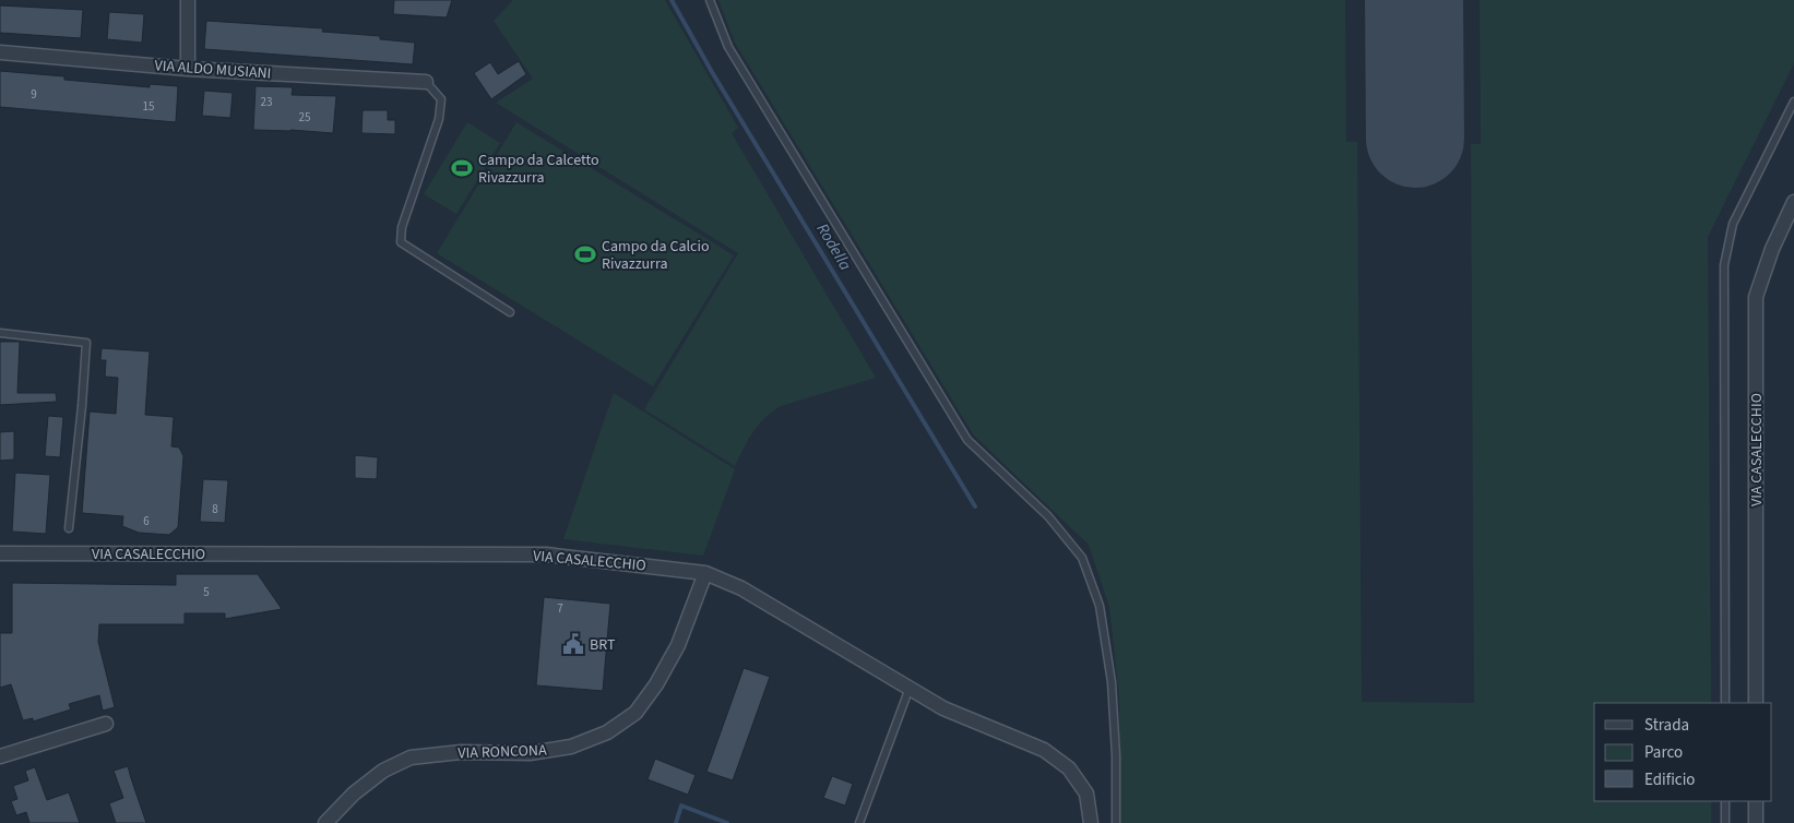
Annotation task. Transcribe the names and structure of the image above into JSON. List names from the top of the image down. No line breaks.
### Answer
{"streets":{"street":["VIA ALDO MUSIANI","VIA CASALECCHIO","VIA RONCONA"]},"crossings":[["VIA CASALECCHIO","VIA RONCONA"]],"water":["Rodella"],"places":{"sports":["Campo da Calcetto Rivazzurra","Campo da Calcio Rivazzurra"],"public building":["BRT"]},"house_numbers":["9","23","15","25","8","6","5","7"],"legend":["Strada","Parco","Edificio"]}
